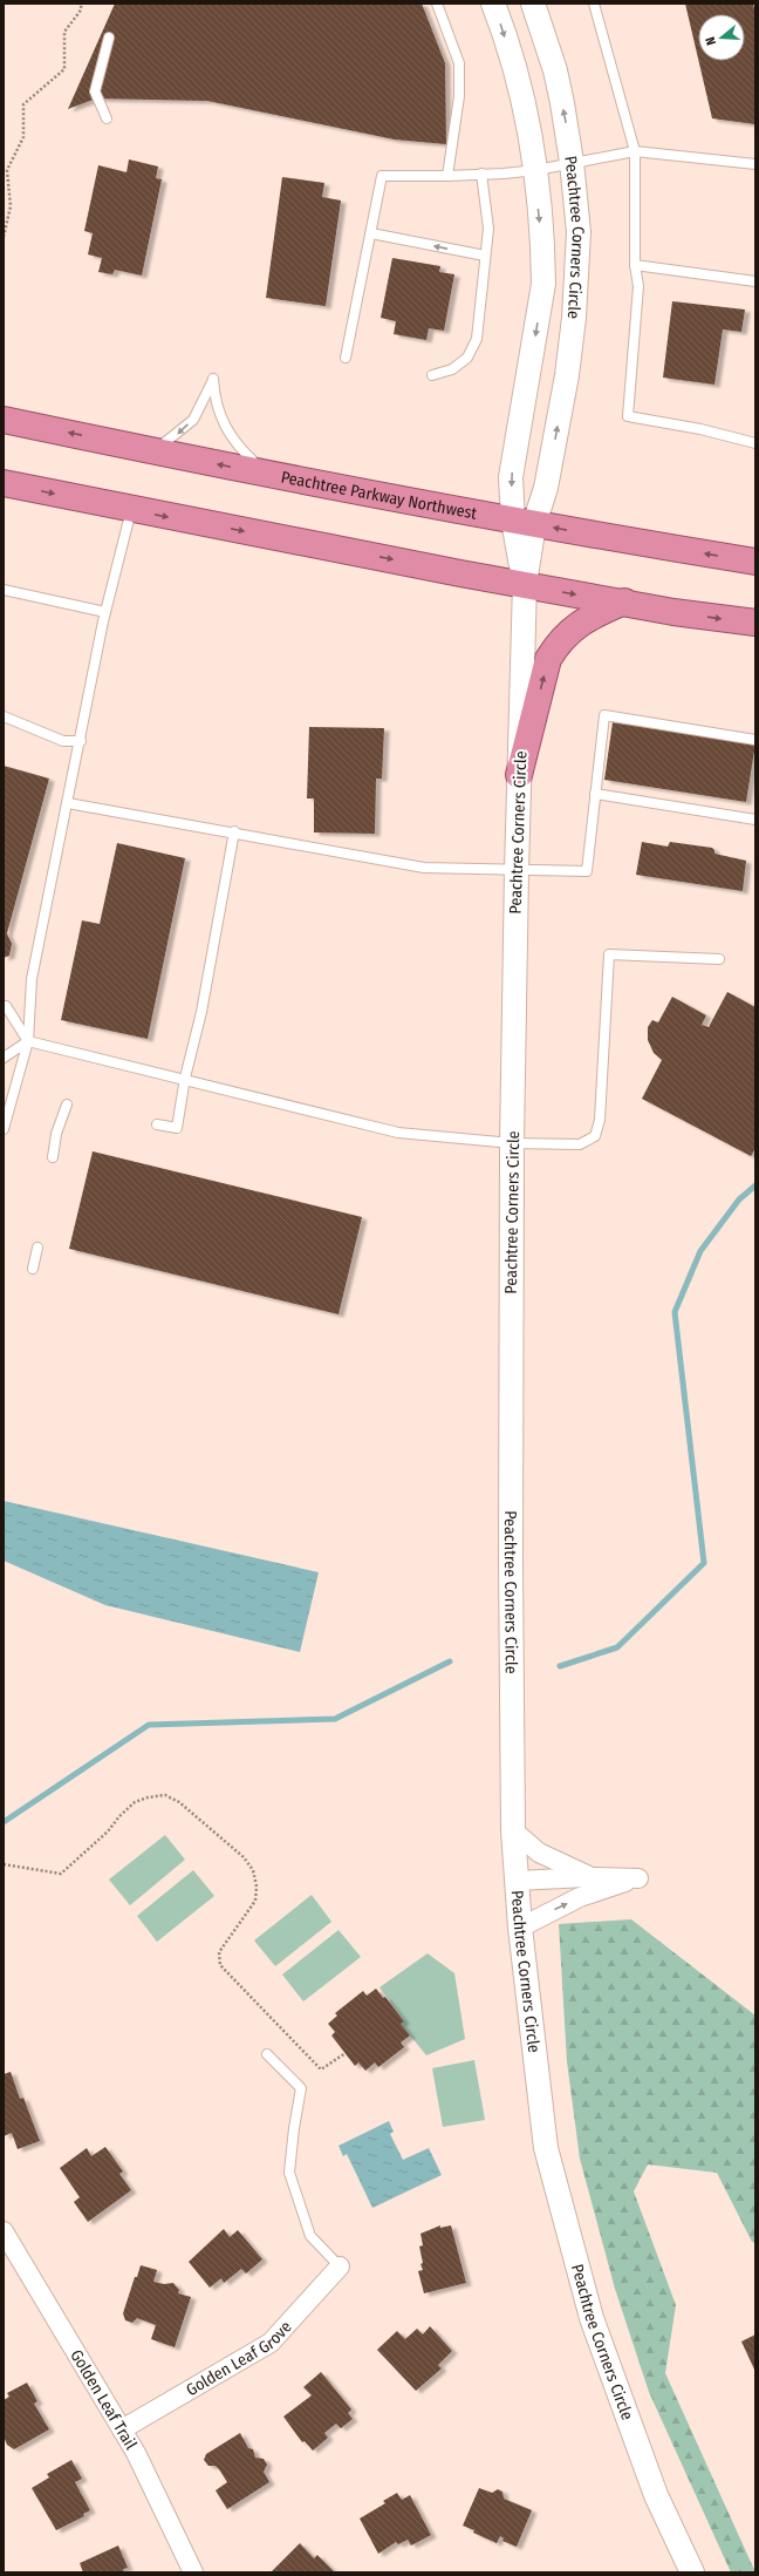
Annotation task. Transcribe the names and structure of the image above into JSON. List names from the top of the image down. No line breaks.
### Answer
{"streets":{"highway":["Peachtree Parkway Northwest"],"street":["Peachtree Corners Circle","Golden Leaf Grove","Golden Leaf Trail"]},"crossings":[["Peachtree Corners Circle","Peachtree Parkway Northwest"],["Golden Leaf Grove","Golden Leaf Trail"]],"north":"left"}
